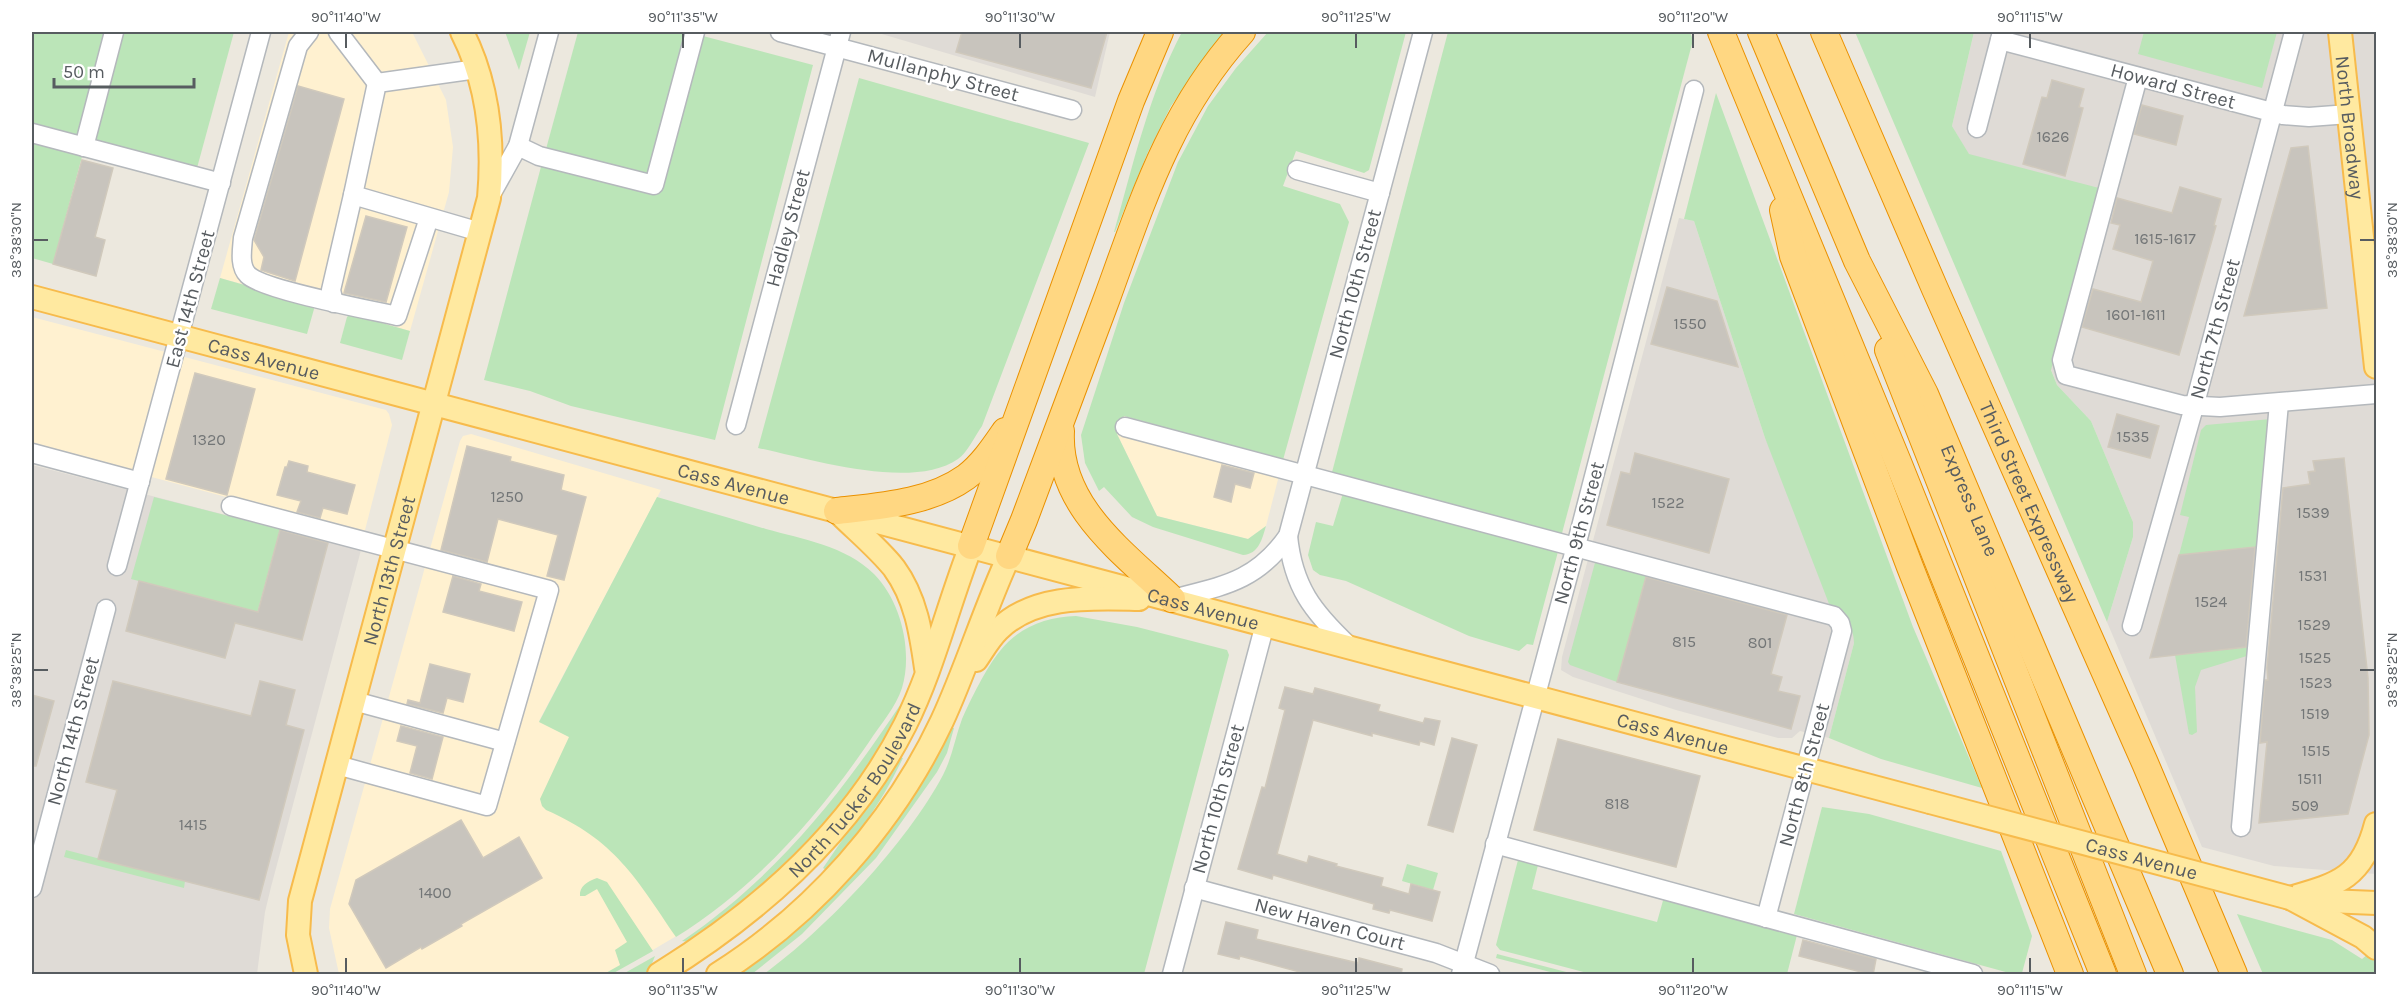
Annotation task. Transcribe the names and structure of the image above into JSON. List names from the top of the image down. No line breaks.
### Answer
{"streets":{"highway":["Express Lane","Third Street Expressway"],"main road":["North Broadway","Cass Avenue","North 13th Street","North Tucker Boulevard"],"street":["Mullanphy Street","Howard Street","Hadley Street","North 10th Street","East 14th Street","North 7th Street","North 9th Street","North 14th Street","North 8th Street","New Haven Court"]},"crossings":[["Mullanphy Street","Hadley Street"],["Howard Street","North Broadway"],["Howard Street","North 7th Street"],["North 10th Street","Cass Avenue"],["North 10th Street","New Haven Court"],["East 14th Street","Cass Avenue"],["Cass Avenue","North 9th Street"],["Cass Avenue","North 13th Street"],["Cass Avenue","North 8th Street"],["Cass Avenue","North Tucker Boulevard"],["North 9th Street","North 8th Street"],["North 9th Street","New Haven Court"]],"house_numbers":["1626","1615-1617","1601-1611","1550","1535","1320","1250","1522","1539","1531","1524","1529","815","801","1525","1523","1519","1515","1511","818","509","1415","1400"],"scale_bar":"50 m","coordinates":["90°11'40\"W","90°11'35\"W","90°11'30\"W","90°11'25\"W","90°11'20\"W","90°11'15\"W","38°38'30\"N","38°38'25\"N"]}
